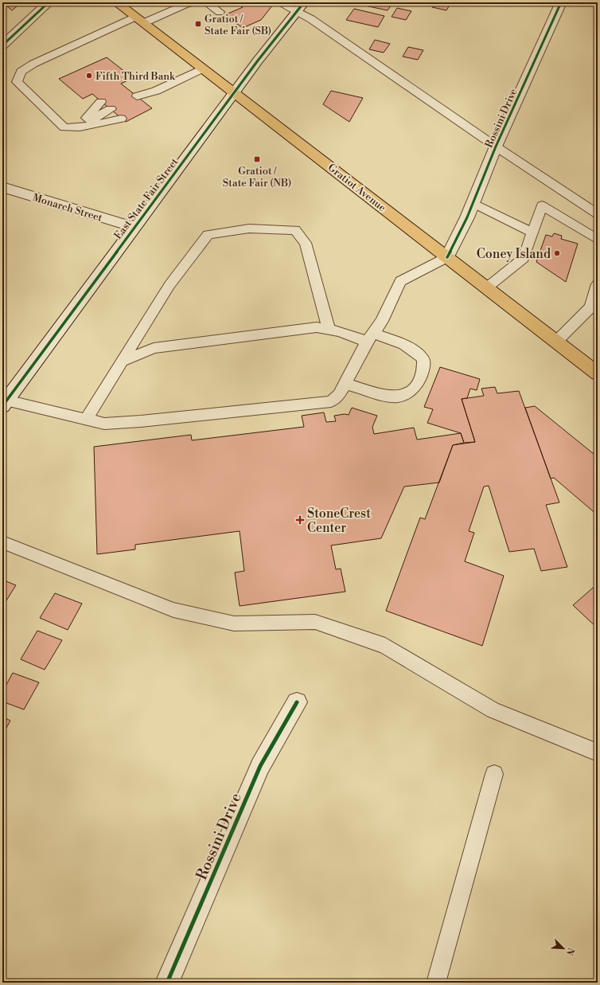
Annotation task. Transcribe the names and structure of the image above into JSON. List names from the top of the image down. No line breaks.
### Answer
{"streets":{"main road":["Gratiot Avenue"],"street":["Rossini Drive","East State Fair Street","Monarch Street"]},"crossings":[["Rossini Drive","Gratiot Avenue"],["Gratiot Avenue","East State Fair Street"],["East State Fair Street","Monarch Street"]],"places":{"transit":["Gratiot / State Fair (SB)","Gratiot / State Fair (NB)"],"other":["Fifth Third Bank","Coney Island"],"health":["StoneCrest Center"]},"north":"bottom right"}
